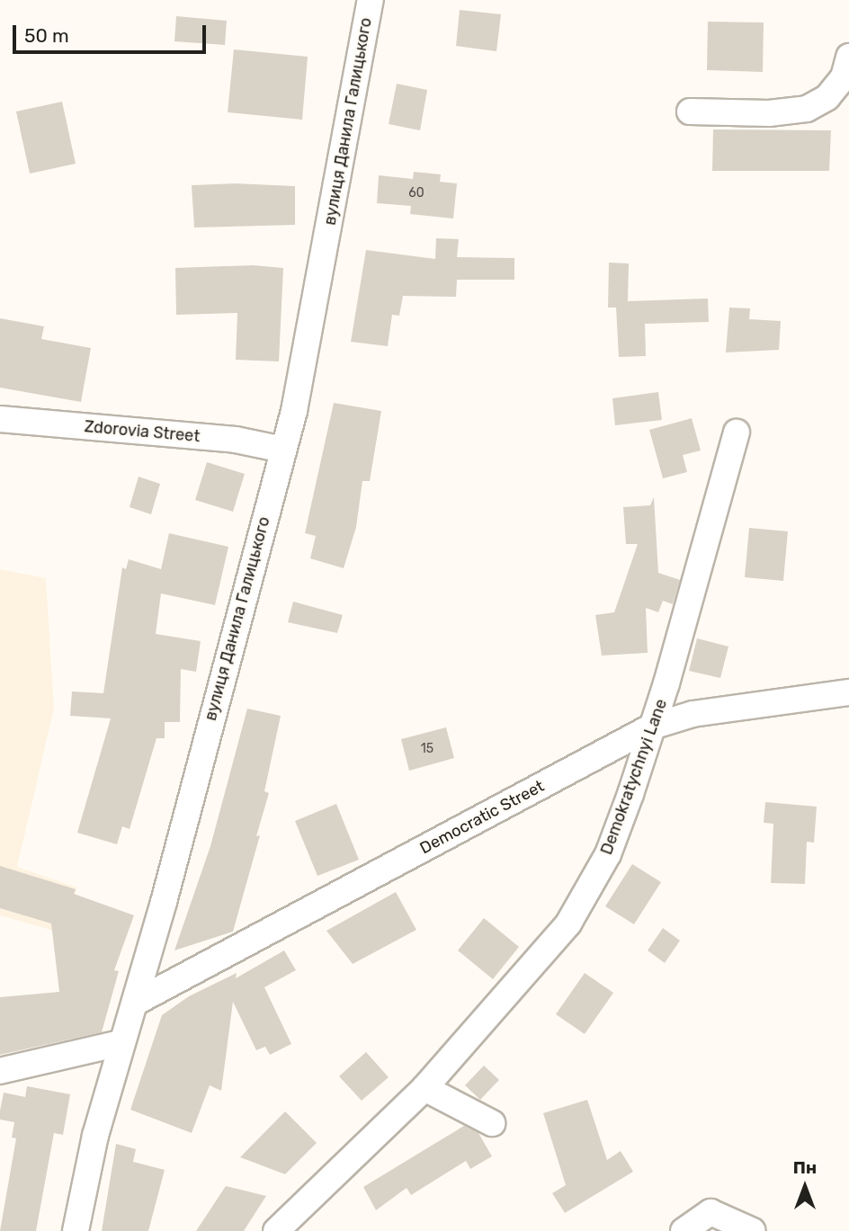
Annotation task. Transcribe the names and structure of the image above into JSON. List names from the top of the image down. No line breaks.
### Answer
{"streets":{"street":["вулиця Данила Галицького","Zdorovia Street","Demokratychnyi Lane","Democratic Street"]},"crossings":[["вулиця Данила Галицького","Zdorovia Street"],["вулиця Данила Галицького","Democratic Street"],["Demokratychnyi Lane","Democratic Street"]],"house_numbers":["60","15"],"scale_bar":"50 m","north":"top"}
